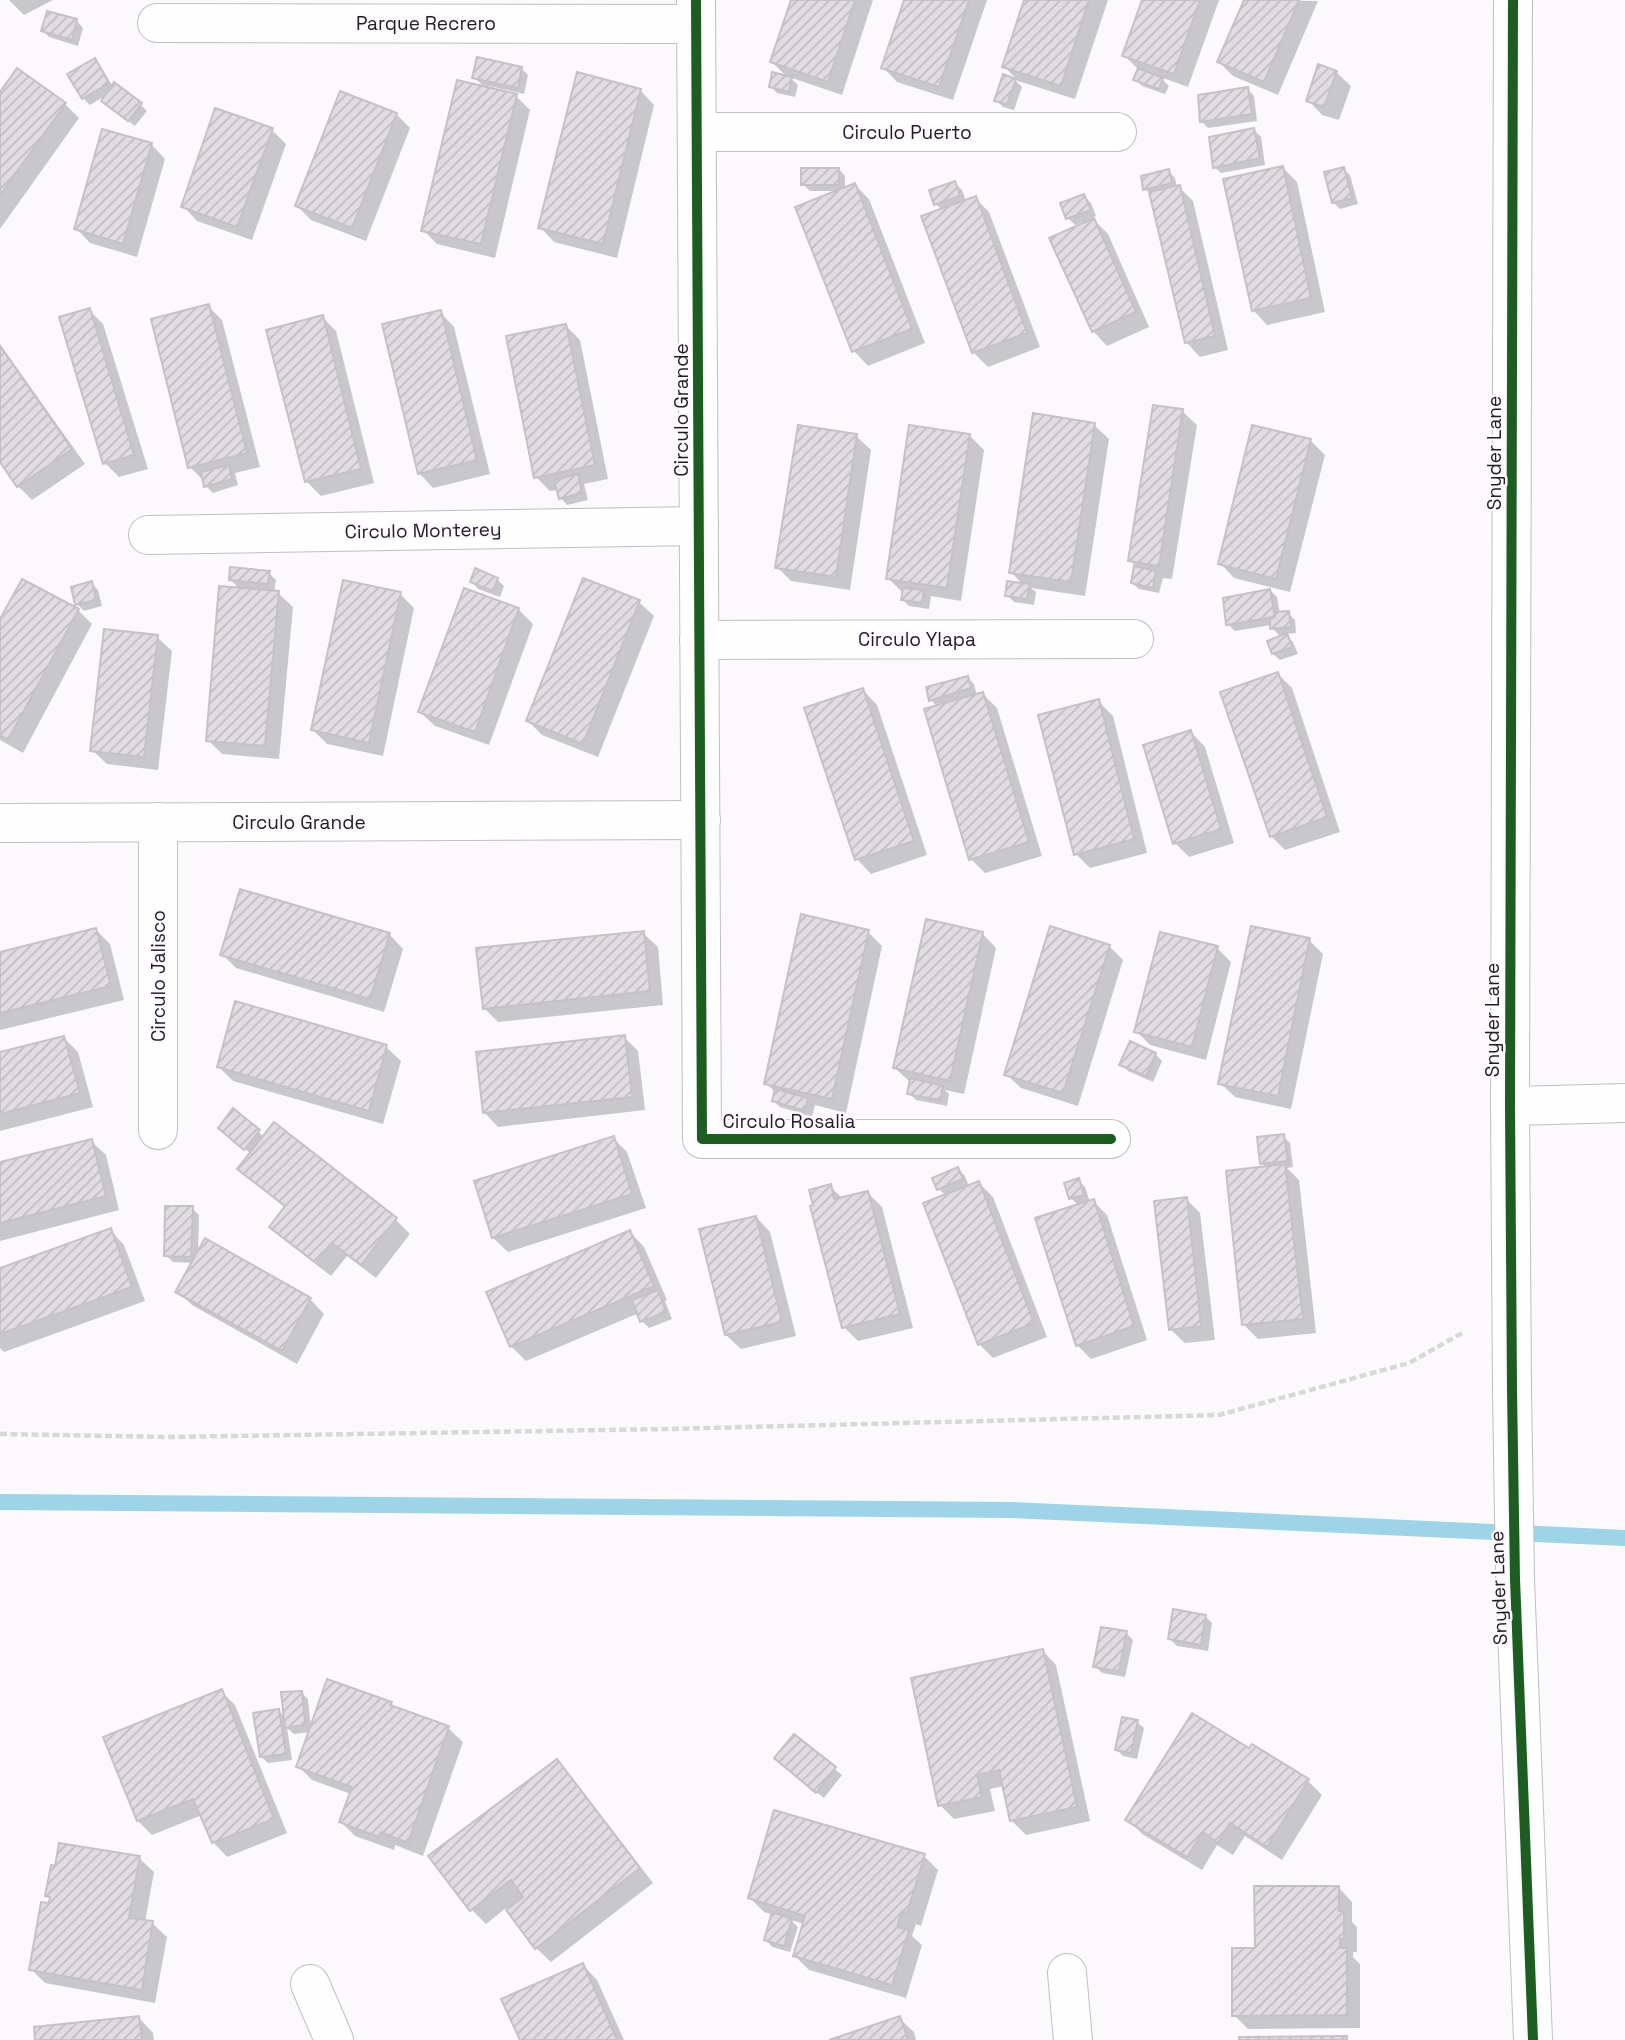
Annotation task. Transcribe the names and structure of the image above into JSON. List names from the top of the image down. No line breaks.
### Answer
{"streets":{"street":["Parque Recrero","Circulo Puerto","Circulo Grande","Snyder Lane","Circulo Monterey","Circulo Ylapa","Circulo Jalisco","Circulo Rosalia"]},"crossings":[["Parque Recrero","Circulo Grande"],["Circulo Puerto","Circulo Grande"],["Circulo Grande","Circulo Monterey"],["Circulo Grande","Circulo Ylapa"],["Circulo Grande","Circulo Jalisco"],["Circulo Grande","Circulo Rosalia"]]}
